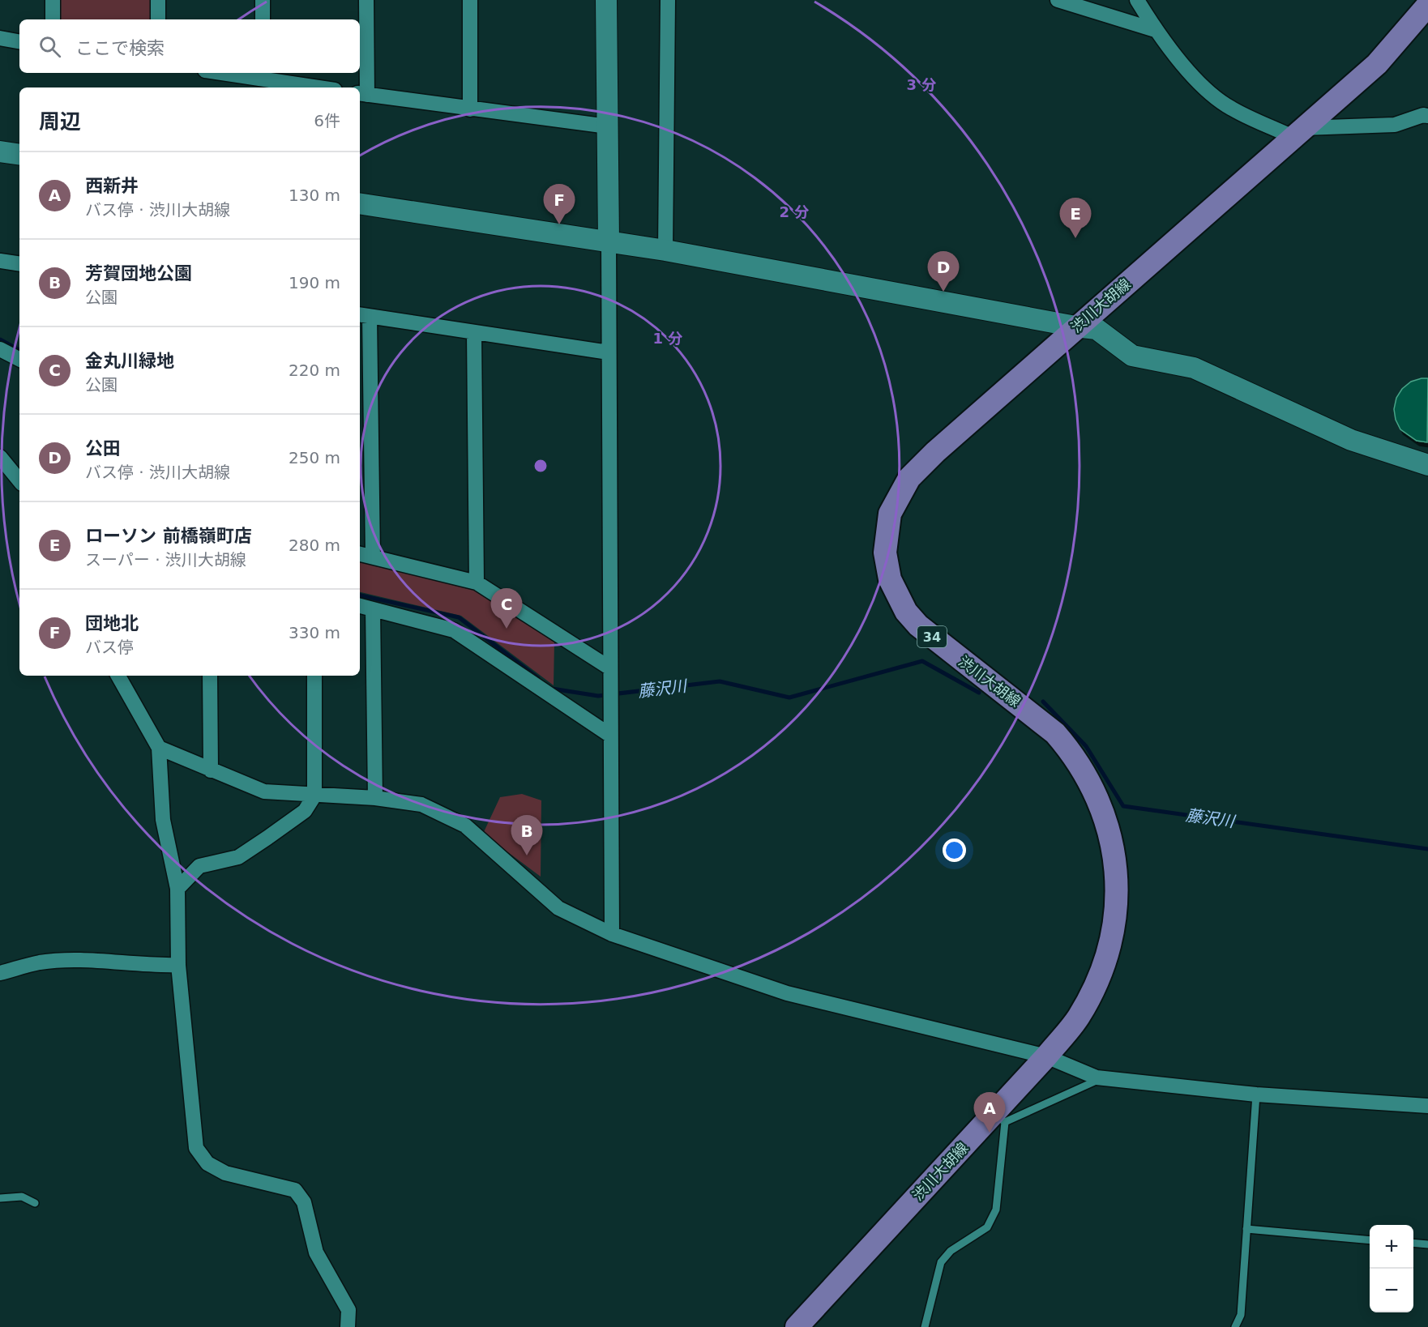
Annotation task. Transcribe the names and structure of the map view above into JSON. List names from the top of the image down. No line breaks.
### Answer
{"streets":{"main road":["渋川大胡線","34"]},"water":["藤沢川"],"page":{"search":"ここで検索","heading":["周辺","6件"],"list":[{"mark":"A","name":"西新井","note":"バス停 · 渋川大胡線","value":"130 m"},{"mark":"B","name":"芳賀団地公園","note":"公園","value":"190 m"},{"mark":"C","name":"金丸川緑地","note":"公園","value":"220 m"},{"mark":"D","name":"公田","note":"バス停 · 渋川大胡線","value":"250 m"},{"mark":"E","name":"ローソン 前橋嶺町店","note":"スーパー · 渋川大胡線","value":"280 m"},{"mark":"F","name":"団地北","note":"バス停","value":"330 m"}],"pins":["F","E","D","C","B","A"],"map_buttons":["+","−"]},"rings":["3 分","2 分","1 分"]}
